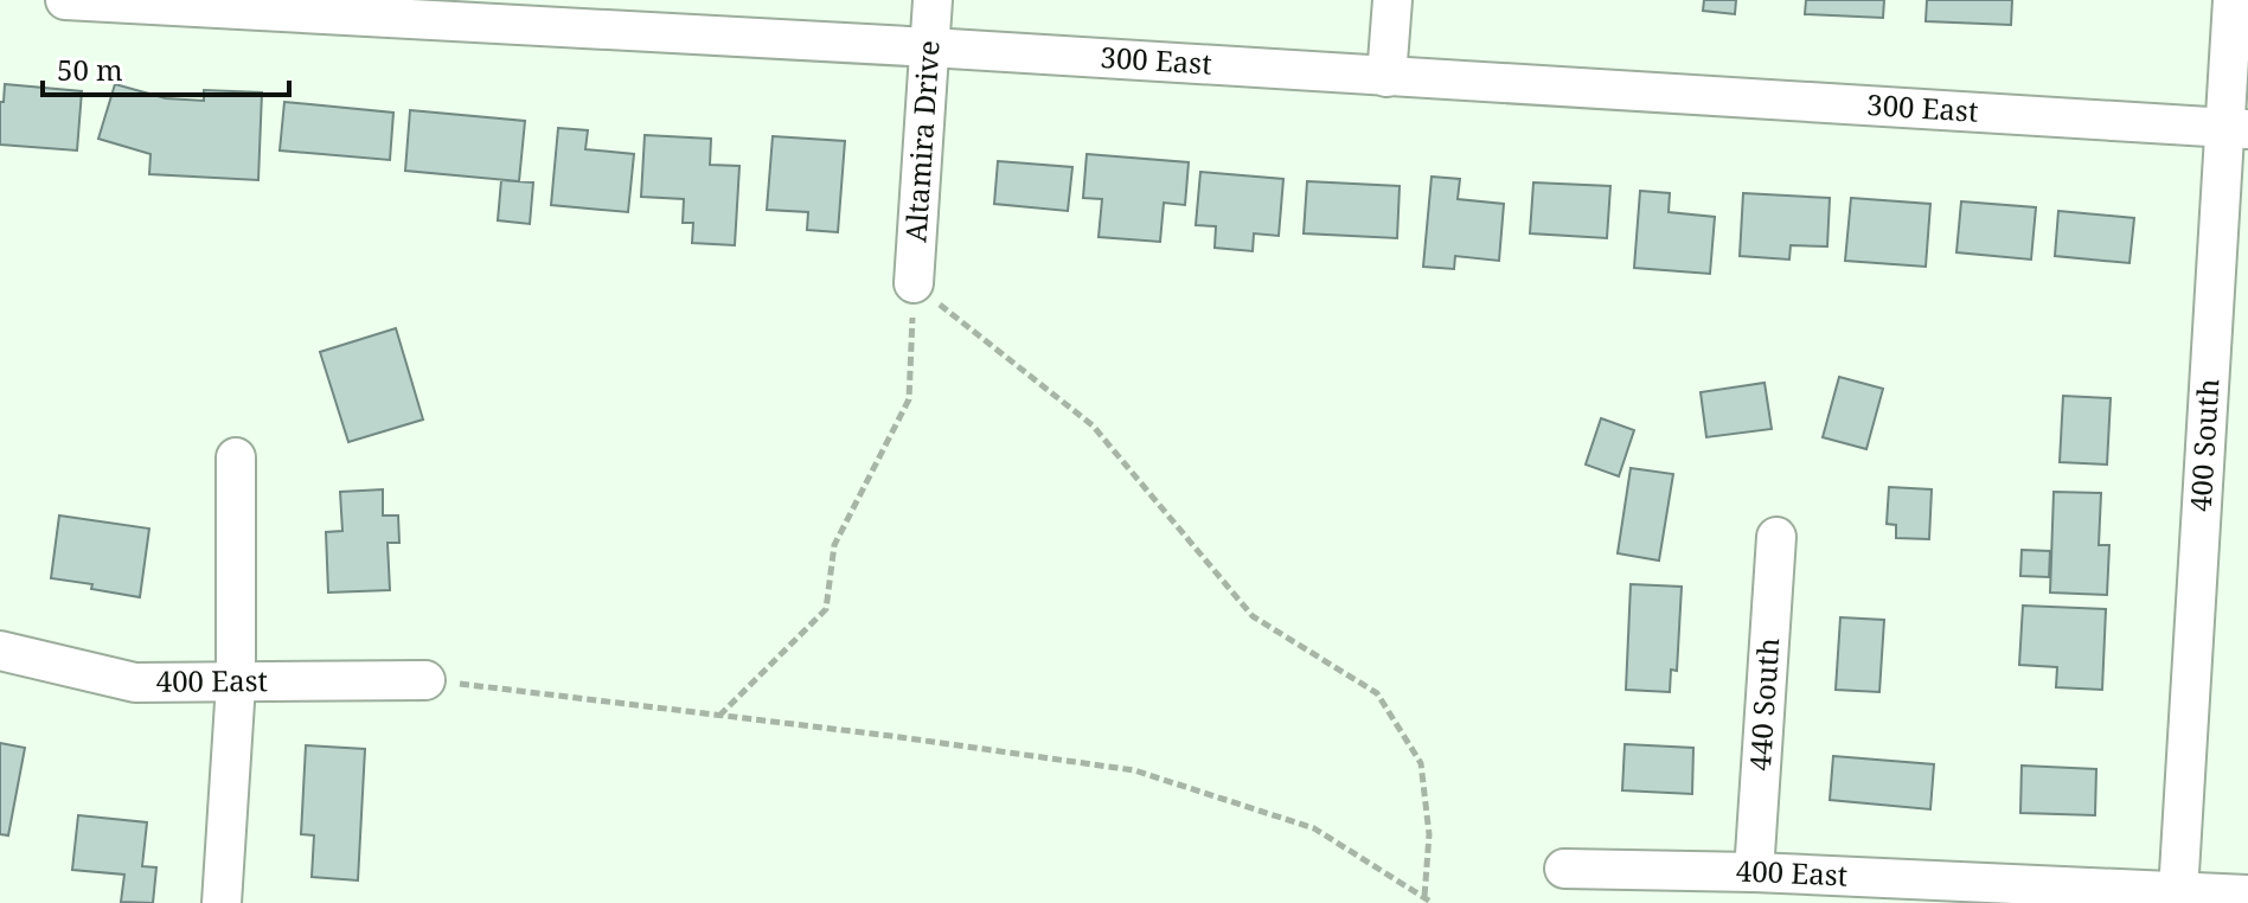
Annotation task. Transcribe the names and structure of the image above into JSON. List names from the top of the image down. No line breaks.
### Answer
{"streets":{"street":["300 East","Altamira Drive","400 South","400 East","440 South"]},"crossings":[["300 East","Altamira Drive"],["300 East","400 South"],["400 South","400 East"],["400 East","440 South"]],"scale_bar":"50 m"}
